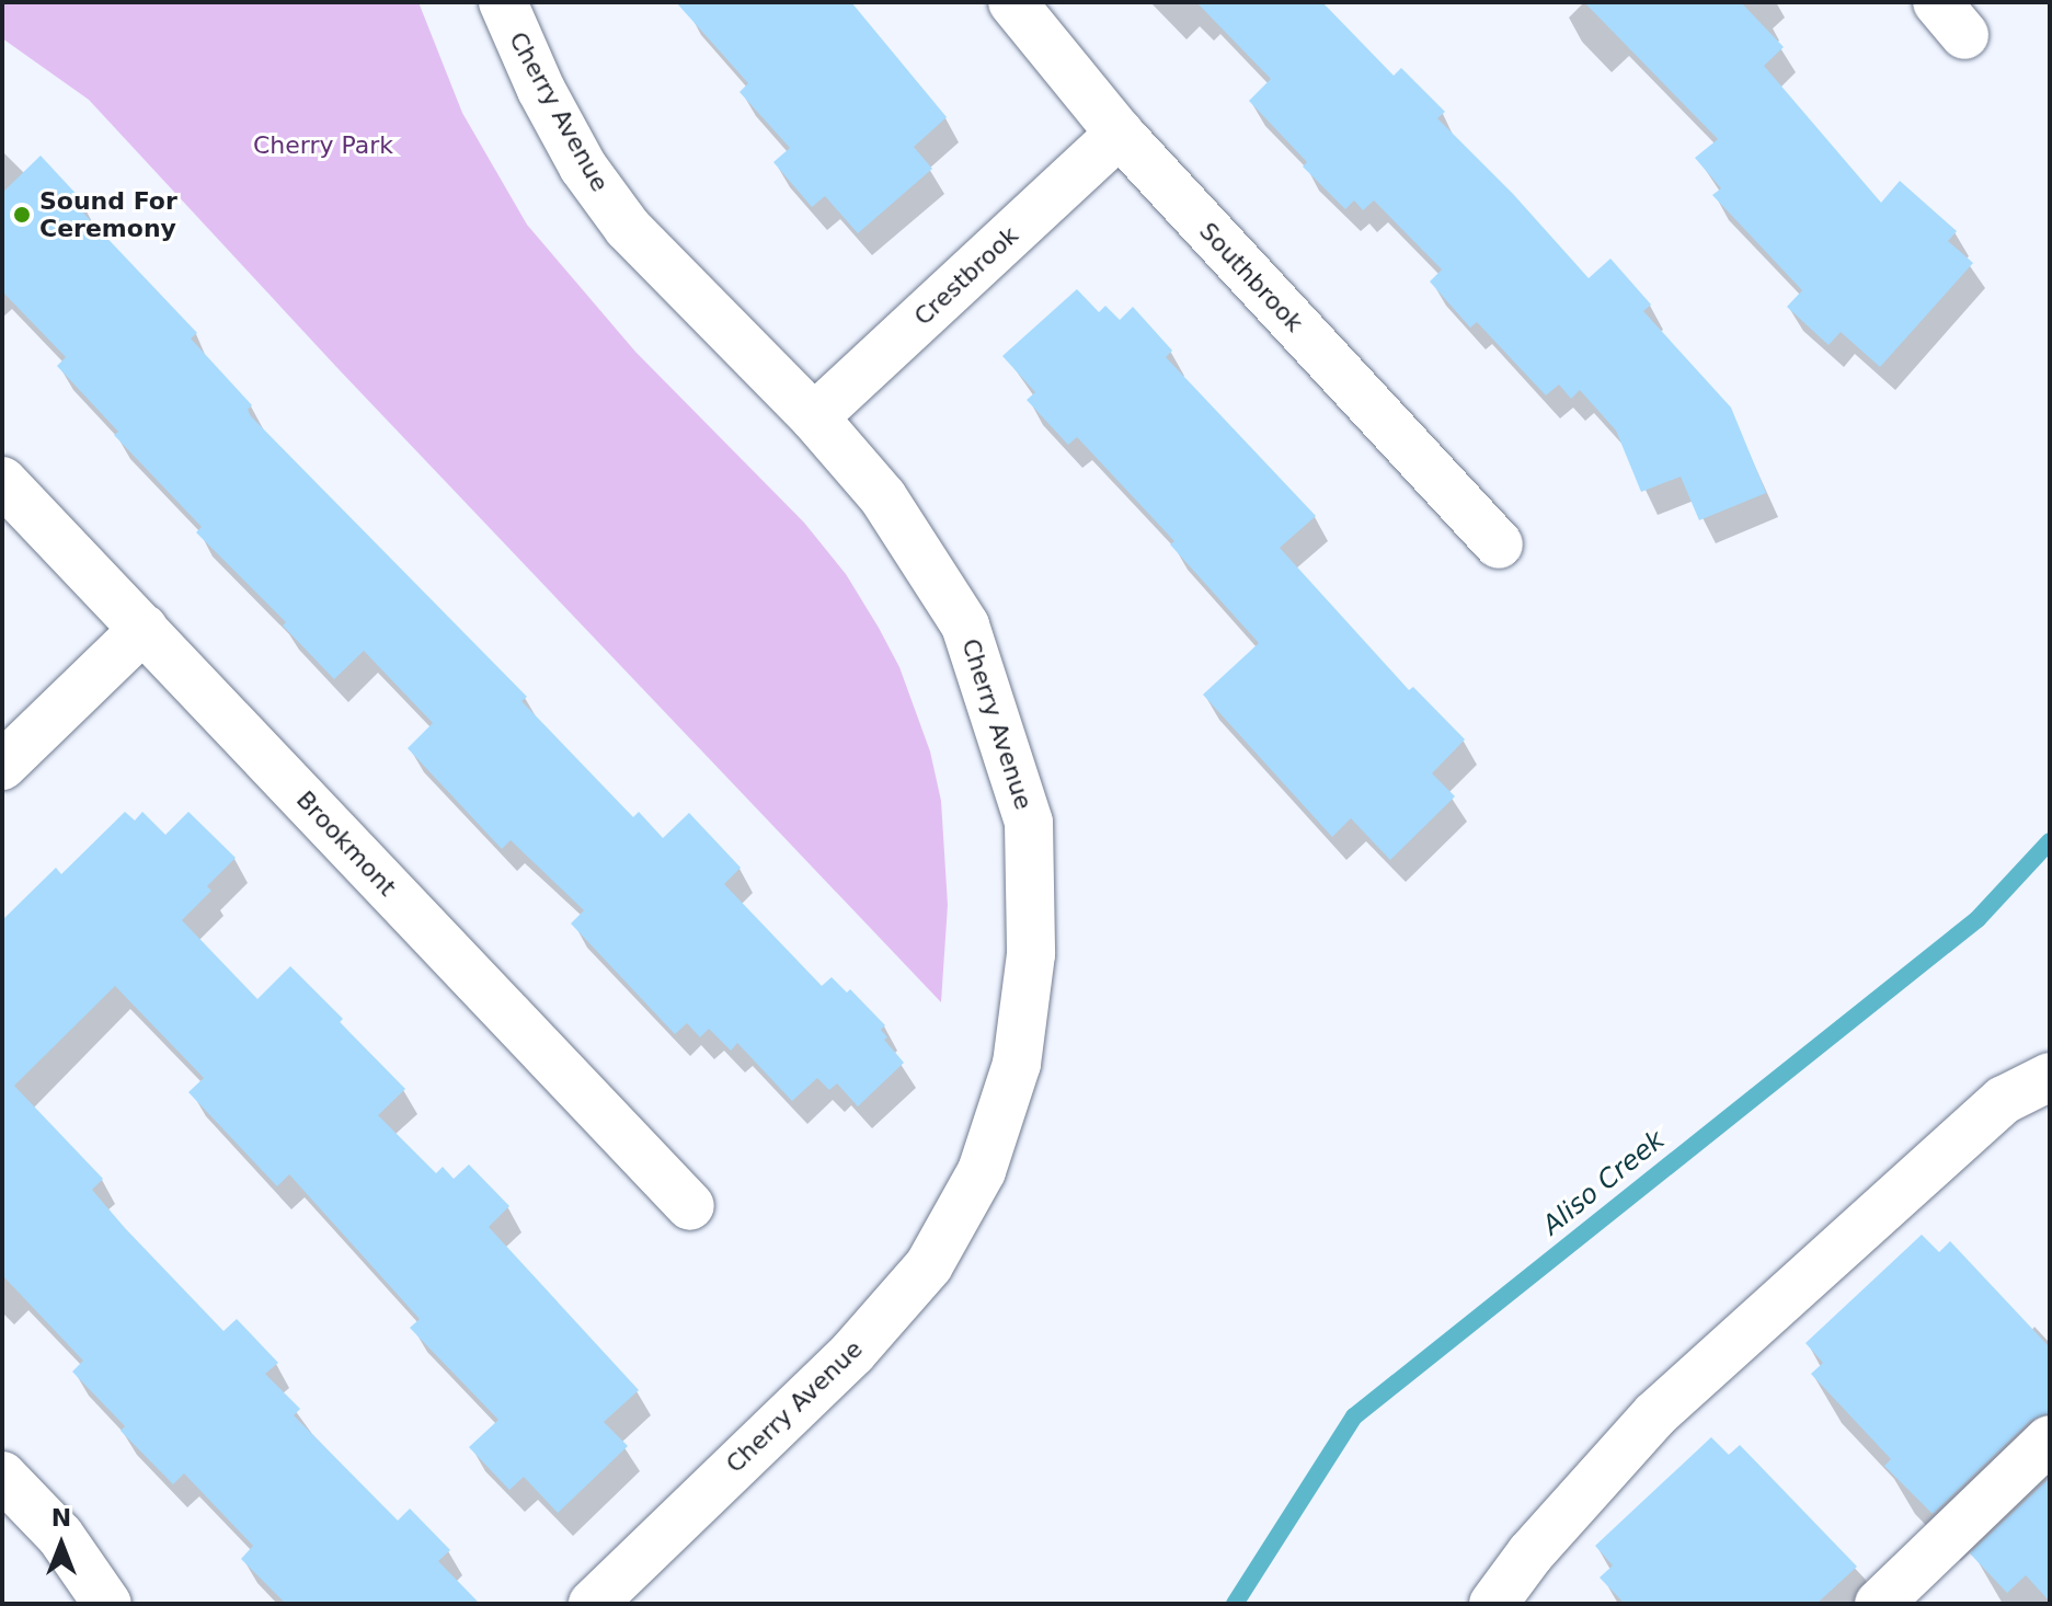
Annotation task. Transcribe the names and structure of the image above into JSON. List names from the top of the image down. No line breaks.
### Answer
{"streets":{"street":["Cherry Avenue","Crestbrook","Southbrook","Brookmont"]},"crossings":[["Cherry Avenue","Crestbrook"],["Crestbrook","Southbrook"]],"water":["Aliso Creek"],"parks":["Cherry Park"],"places":["Sound For Ceremony"],"north":"top"}
